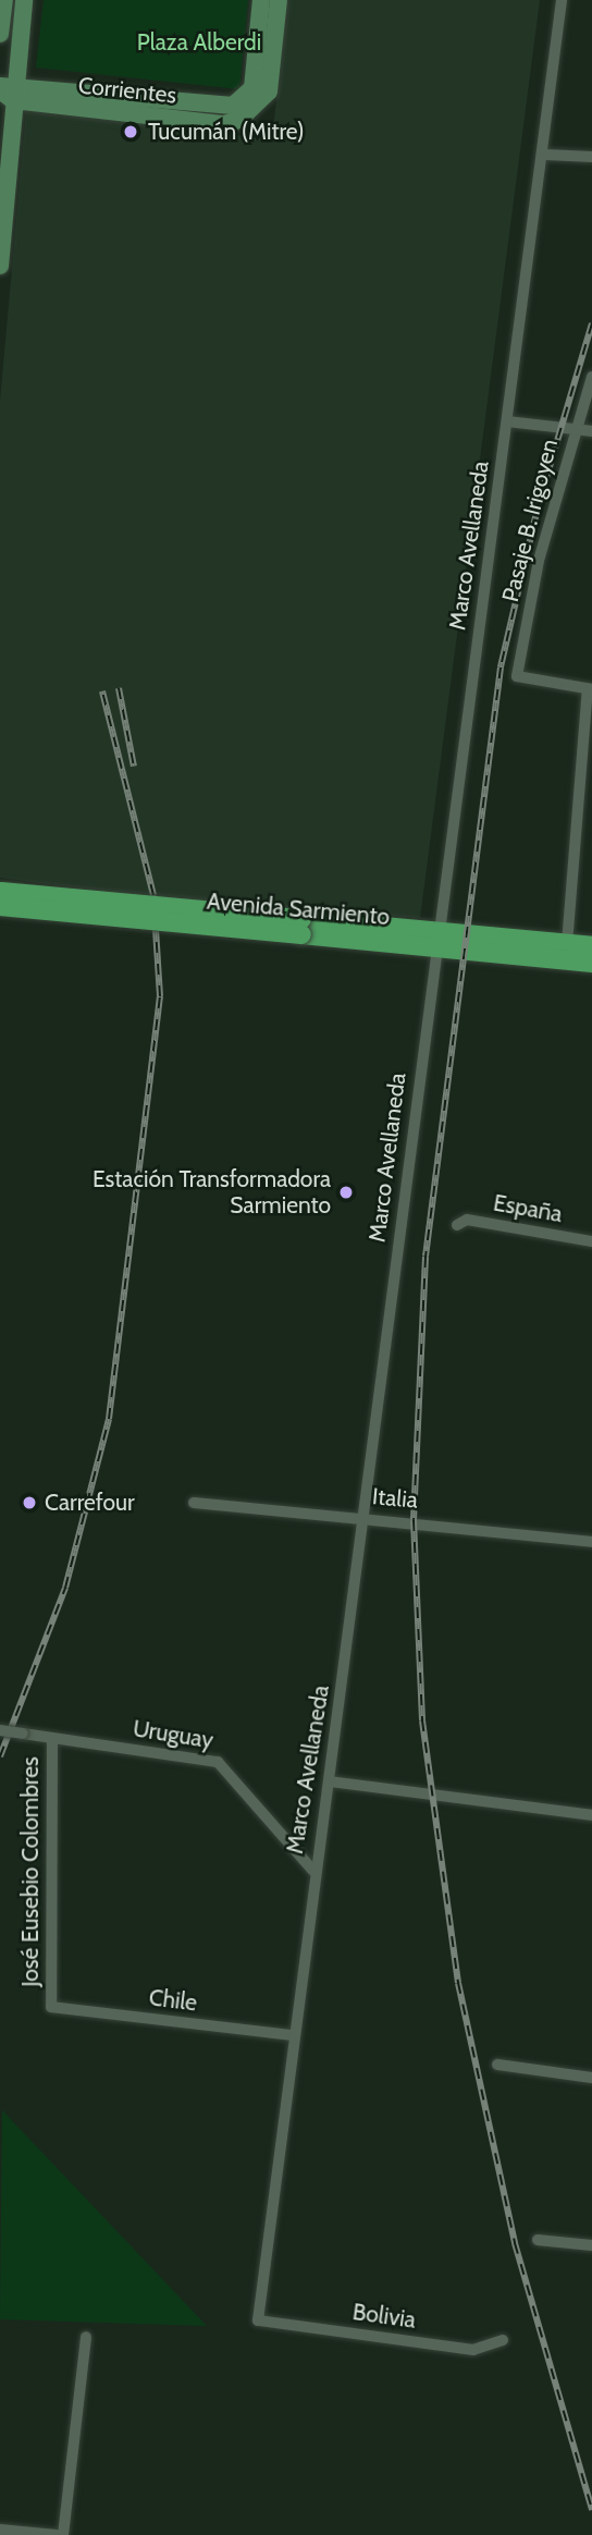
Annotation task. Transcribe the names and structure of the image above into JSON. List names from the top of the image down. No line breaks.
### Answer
{"streets":{"main road":["Corrientes","Avenida Sarmiento"],"street":["Pasaje B. Irigoyen","Marco Avellaneda","España","Italia","Uruguay","José Eusebio Colombres","Chile","Bolivia"]},"crossings":[["Marco Avellaneda","Avenida Sarmiento"],["Marco Avellaneda","Italia"],["Marco Avellaneda","Uruguay"],["Marco Avellaneda","Chile"],["Marco Avellaneda","Bolivia"],["Uruguay","José Eusebio Colombres"],["José Eusebio Colombres","Chile"]],"parks":["Plaza Alberdi"],"places":["Tucumán (Mitre)","Estación Transformadora Sarmiento","Carrefour"]}
